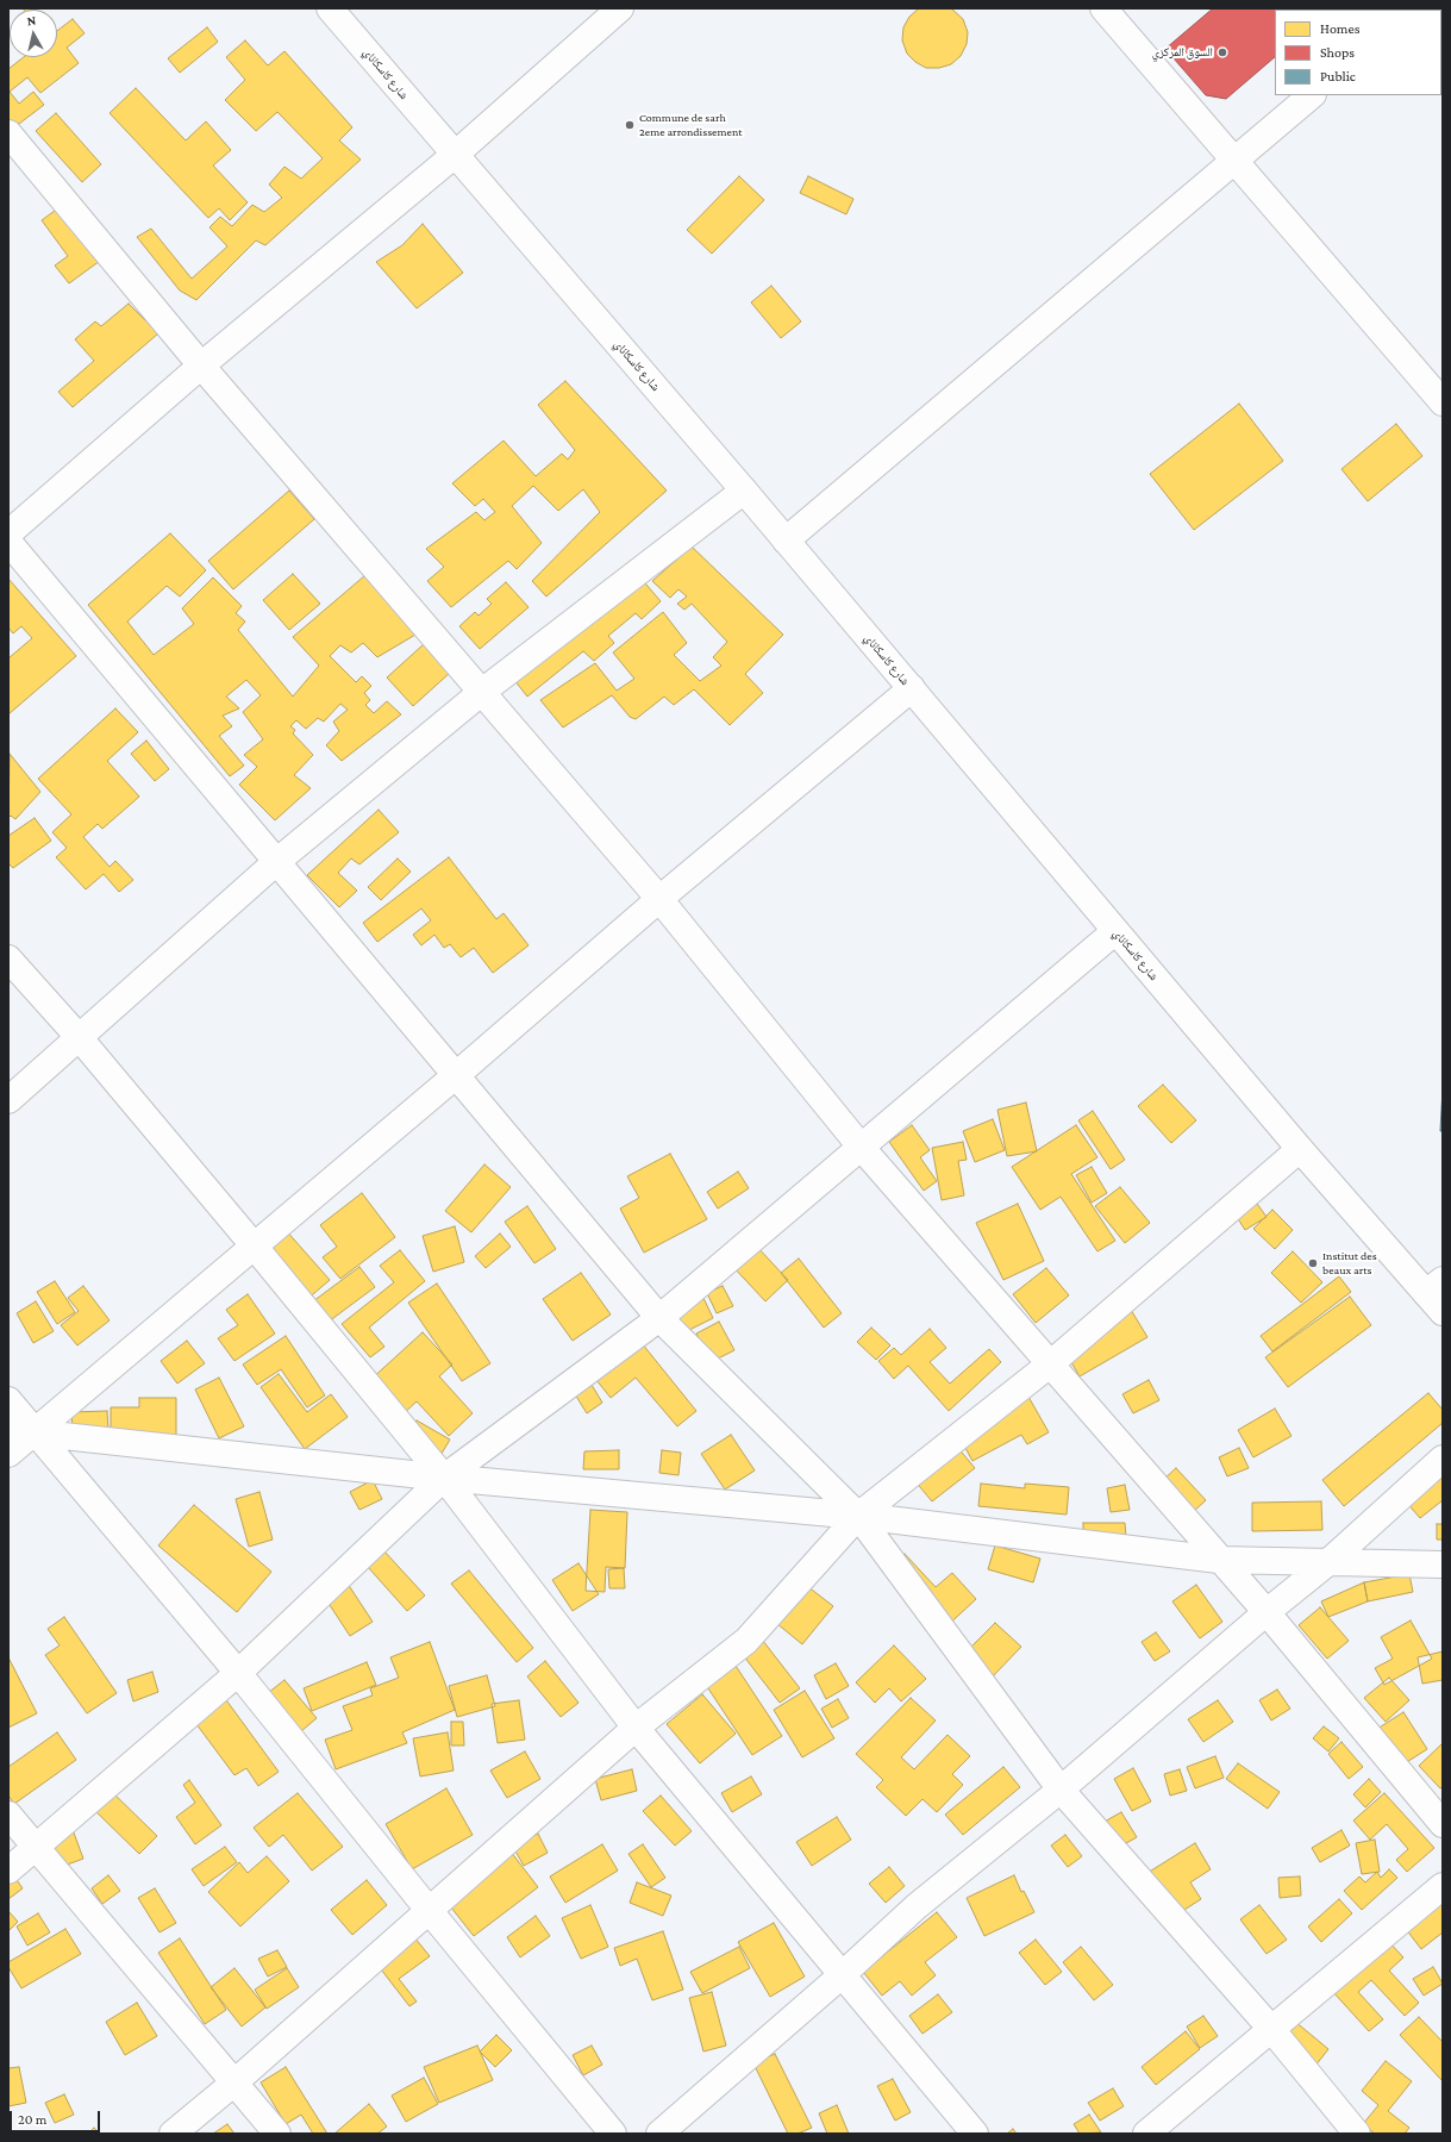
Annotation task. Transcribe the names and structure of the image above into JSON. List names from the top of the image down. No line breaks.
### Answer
{"streets":{"street":["شارع كاسكاناي"]},"places":["السوق المركزي","Commune de sarh 2eme arrondissement","Institut des beaux arts"],"legend":["Homes","Shops","Public"],"scale_bar":"20 m","north":"top"}
